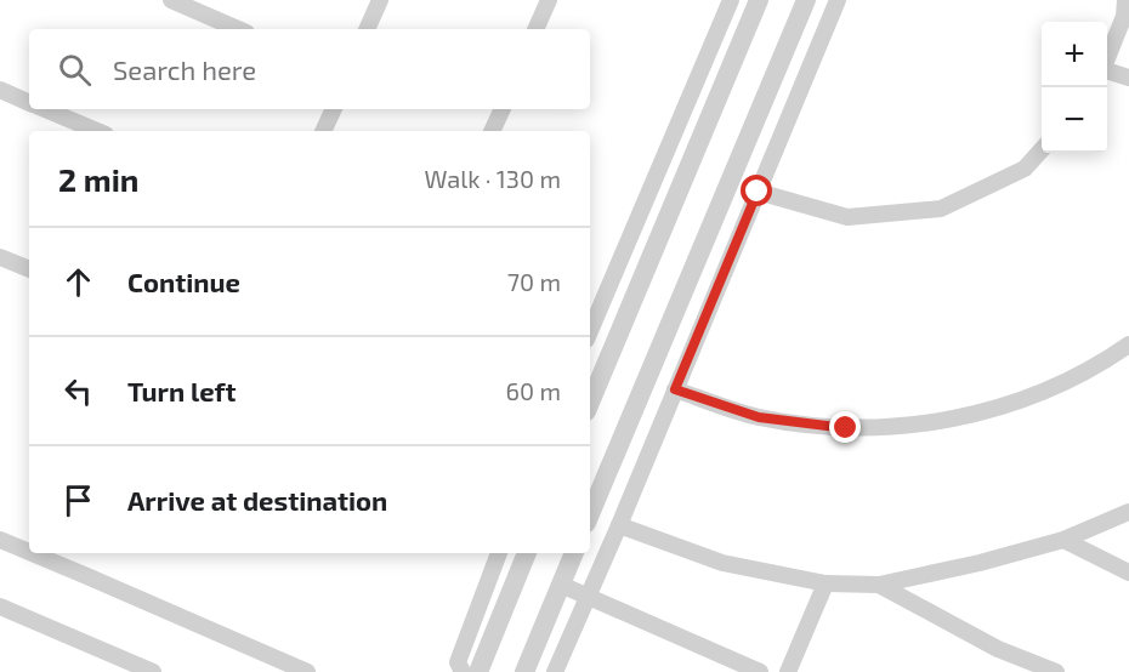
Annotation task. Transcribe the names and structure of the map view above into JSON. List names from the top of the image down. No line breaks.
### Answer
{"page":{"map_buttons":["+","−"],"search":"Search here","heading":["2 min","Walk · 130 m"],"list":[["Continue","70 m"],["Turn left","60 m"],"Arrive at destination"]}}
